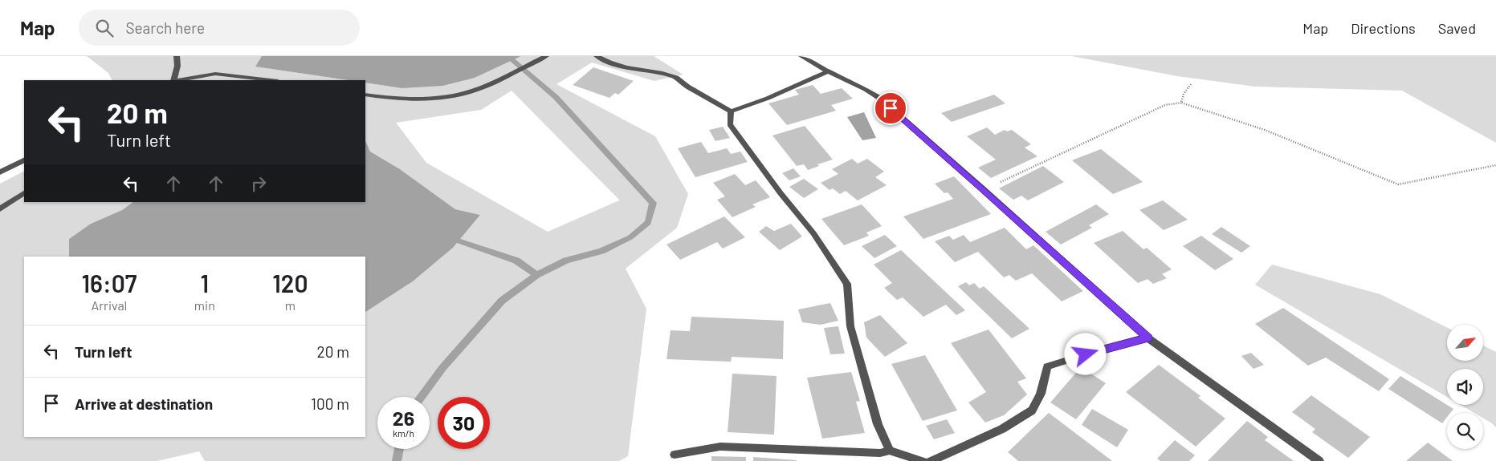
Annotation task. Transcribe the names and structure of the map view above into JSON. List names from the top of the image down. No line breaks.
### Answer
{"north":"top right","page":{"header":"Map","search":"Search here","nav":["Map","Directions","Saved"],"turn":["20 m","Turn left"],"eta":["16:07","Arrival","1","min","120","m"],"list":[{"name":"Turn left","value":"20 m"},{"name":"Arrive at destination","value":"100 m"}],"speed":"26 km/h","limit":"30"}}
